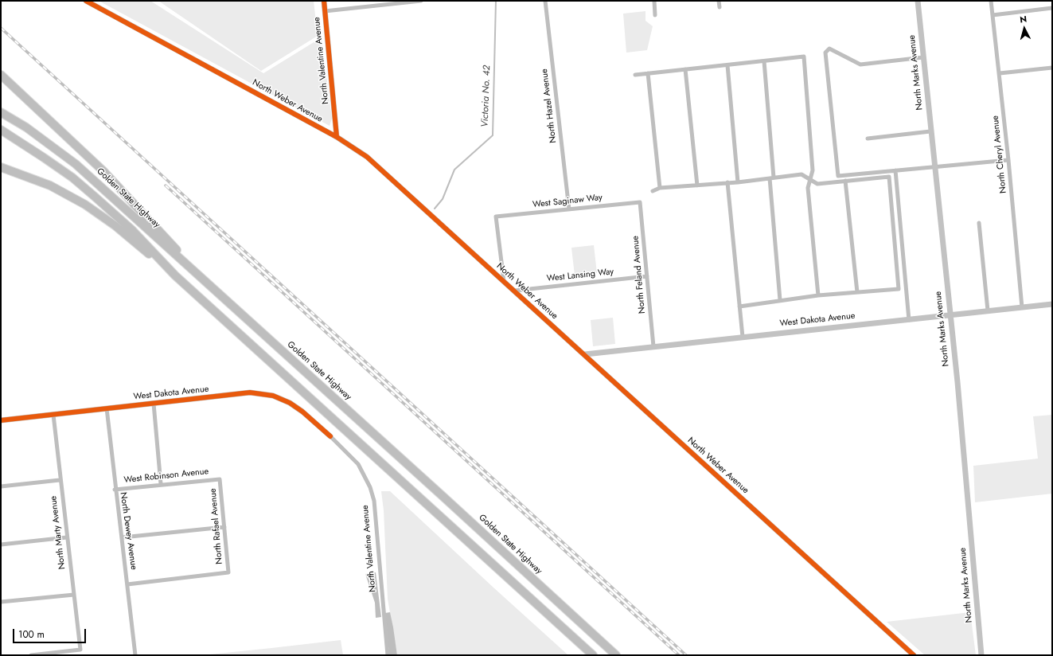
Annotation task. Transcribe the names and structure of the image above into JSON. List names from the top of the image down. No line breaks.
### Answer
{"streets":{"highway":["Golden State Highway"],"main road":["North Valentine Avenue","North Marks Avenue","North Weber Avenue","West Dakota Avenue"],"street":["North Hazel Avenue","North Cheryl Avenue","West Saginaw Way","North Feland Avenue","West Lansing Way","West Robinson Avenue","North Rafael Avenue","North Dewey Avenue","North Marty Avenue"]},"crossings":[["North Valentine Avenue","North Weber Avenue"],["North Valentine Avenue","West Dakota Avenue"],["North Marks Avenue","West Dakota Avenue"],["North Weber Avenue","West Saginaw Way"],["North Weber Avenue","West Lansing Way"],["North Weber Avenue","West Dakota Avenue"],["North Hazel Avenue","West Saginaw Way"],["North Cheryl Avenue","West Dakota Avenue"],["West Saginaw Way","North Feland Avenue"],["North Feland Avenue","West Lansing Way"],["North Feland Avenue","West Dakota Avenue"],["West Dakota Avenue","North Dewey Avenue"],["West Dakota Avenue","North Marty Avenue"],["West Robinson Avenue","North Rafael Avenue"],["West Robinson Avenue","North Dewey Avenue"],["North Rafael Avenue","North Dewey Avenue"]],"water":["Victoria No. 42"],"scale_bar":"100 m","north":"top"}
